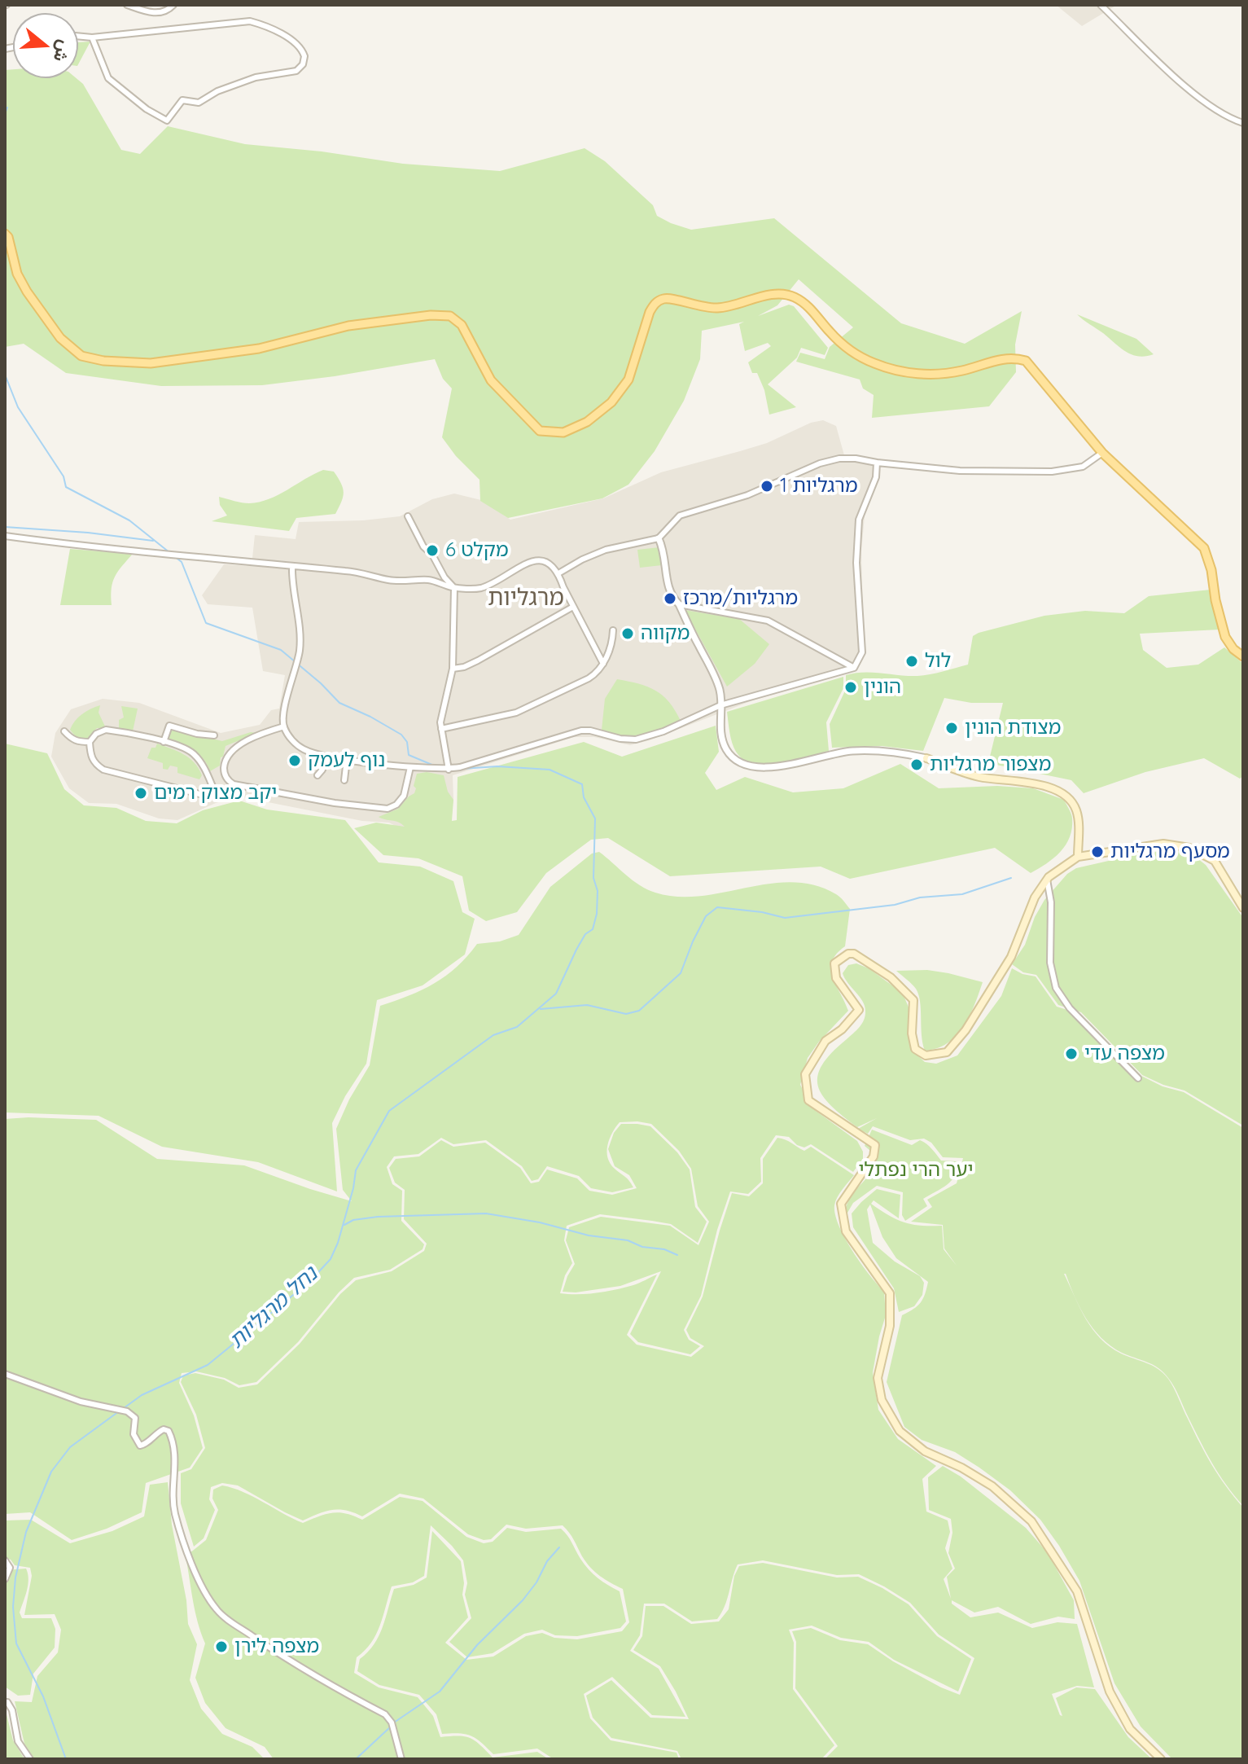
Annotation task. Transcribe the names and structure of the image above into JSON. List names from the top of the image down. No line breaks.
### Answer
{"districts":["מרגליות"],"water":["נחל מרגליות"],"parks":["יער הרי נפתלי"],"places":["מרגליות 1","מקלט 6","מרגליות/מרכז","מקווה","לול","הונין","מצודת הונין","נוף לעמק","מצפור מרגליות","יקב מצוק רמים","מסעף מרגליות","מצפה עדי","מצפה לירן"],"north":"right"}
